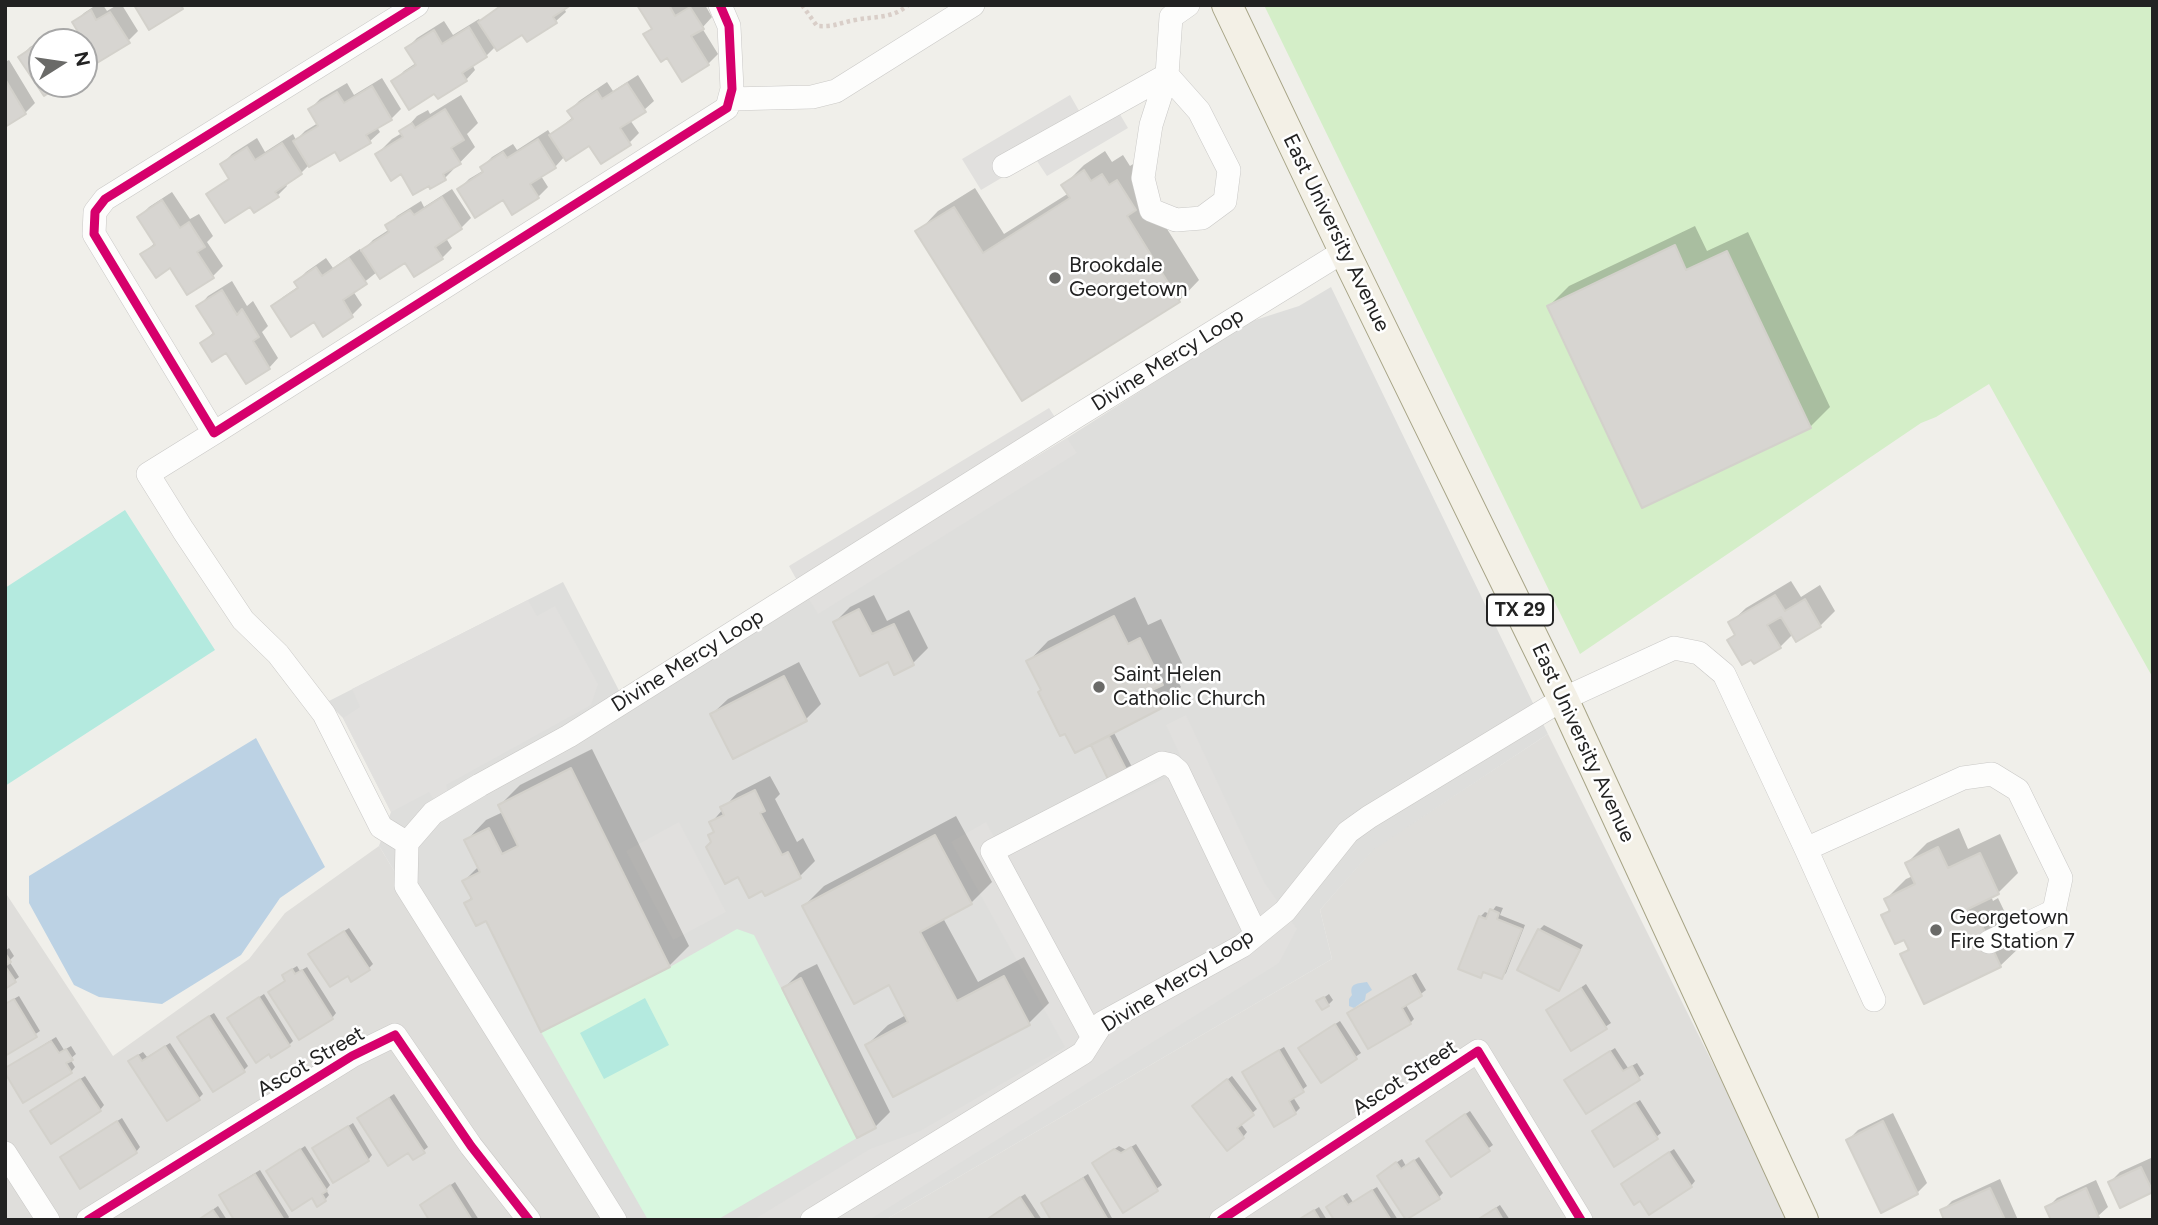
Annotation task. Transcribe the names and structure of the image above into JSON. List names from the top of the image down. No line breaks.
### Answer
{"streets":{"main road":["East University Avenue","TX 29"],"street":["Divine Mercy Loop","Ascot Street"]},"crossings":[["East University Avenue","Divine Mercy Loop"]],"places":["Brookdale Georgetown","Saint Helen Catholic Church","Georgetown Fire Station 7"],"north":"right"}
